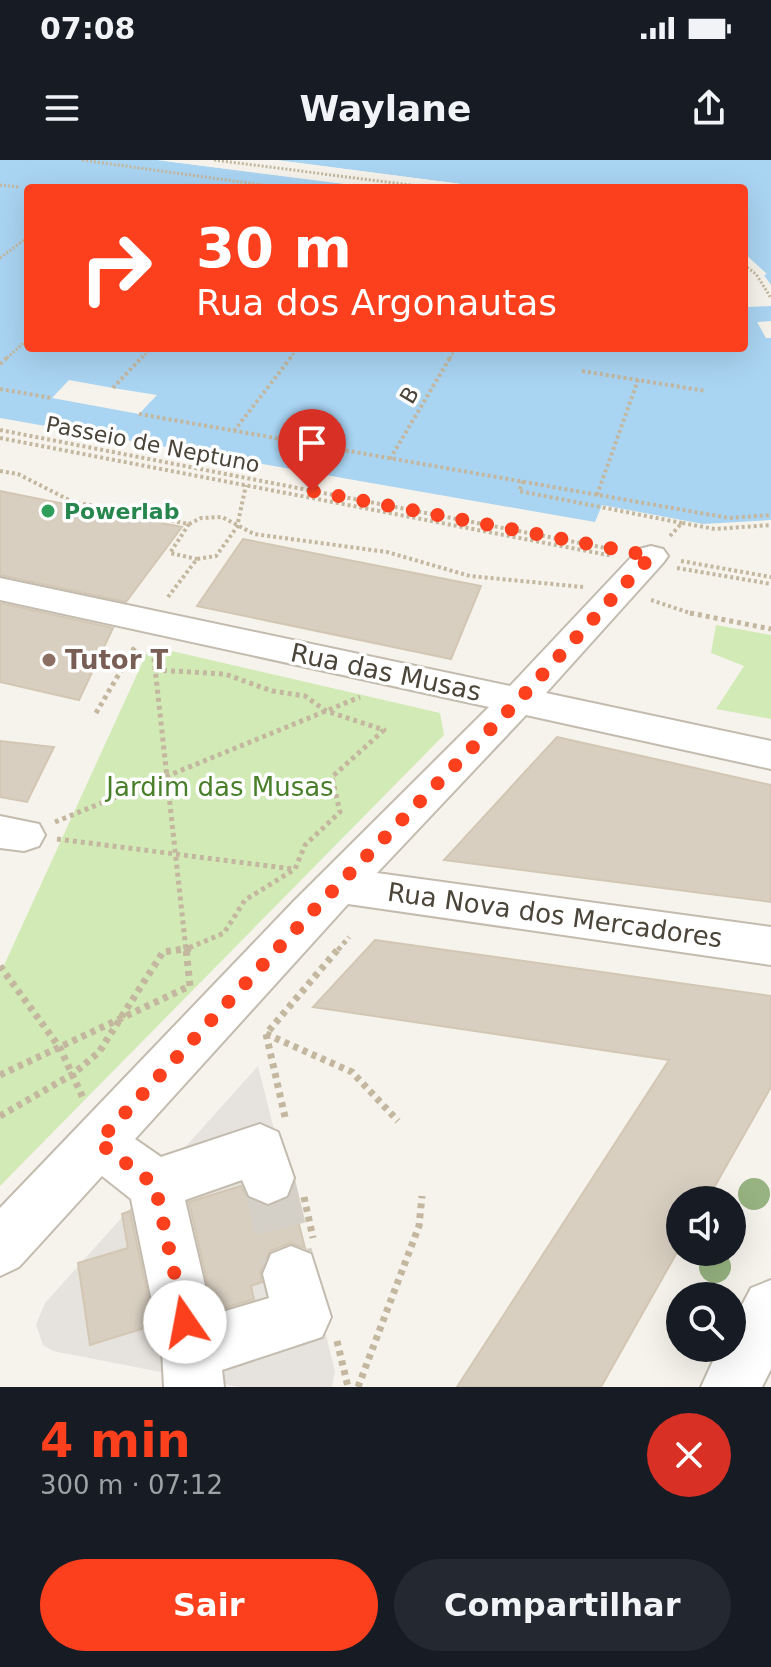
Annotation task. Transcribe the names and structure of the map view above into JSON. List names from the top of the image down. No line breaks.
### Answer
{"streets":{"street":["Rua das Musas","Rua Nova dos Mercadores"],"path":["B","Passeio de Neptuno"]},"parks":["Jardim das Musas"],"places":["Powerlab","Tutor T"],"page":{"status":"07:08","header":"Waylane","turn":["30 m","Rua dos Argonautas"],"heading":["4 min","300 m · 07:12"],"buttons":["Sair","Compartilhar"]}}
